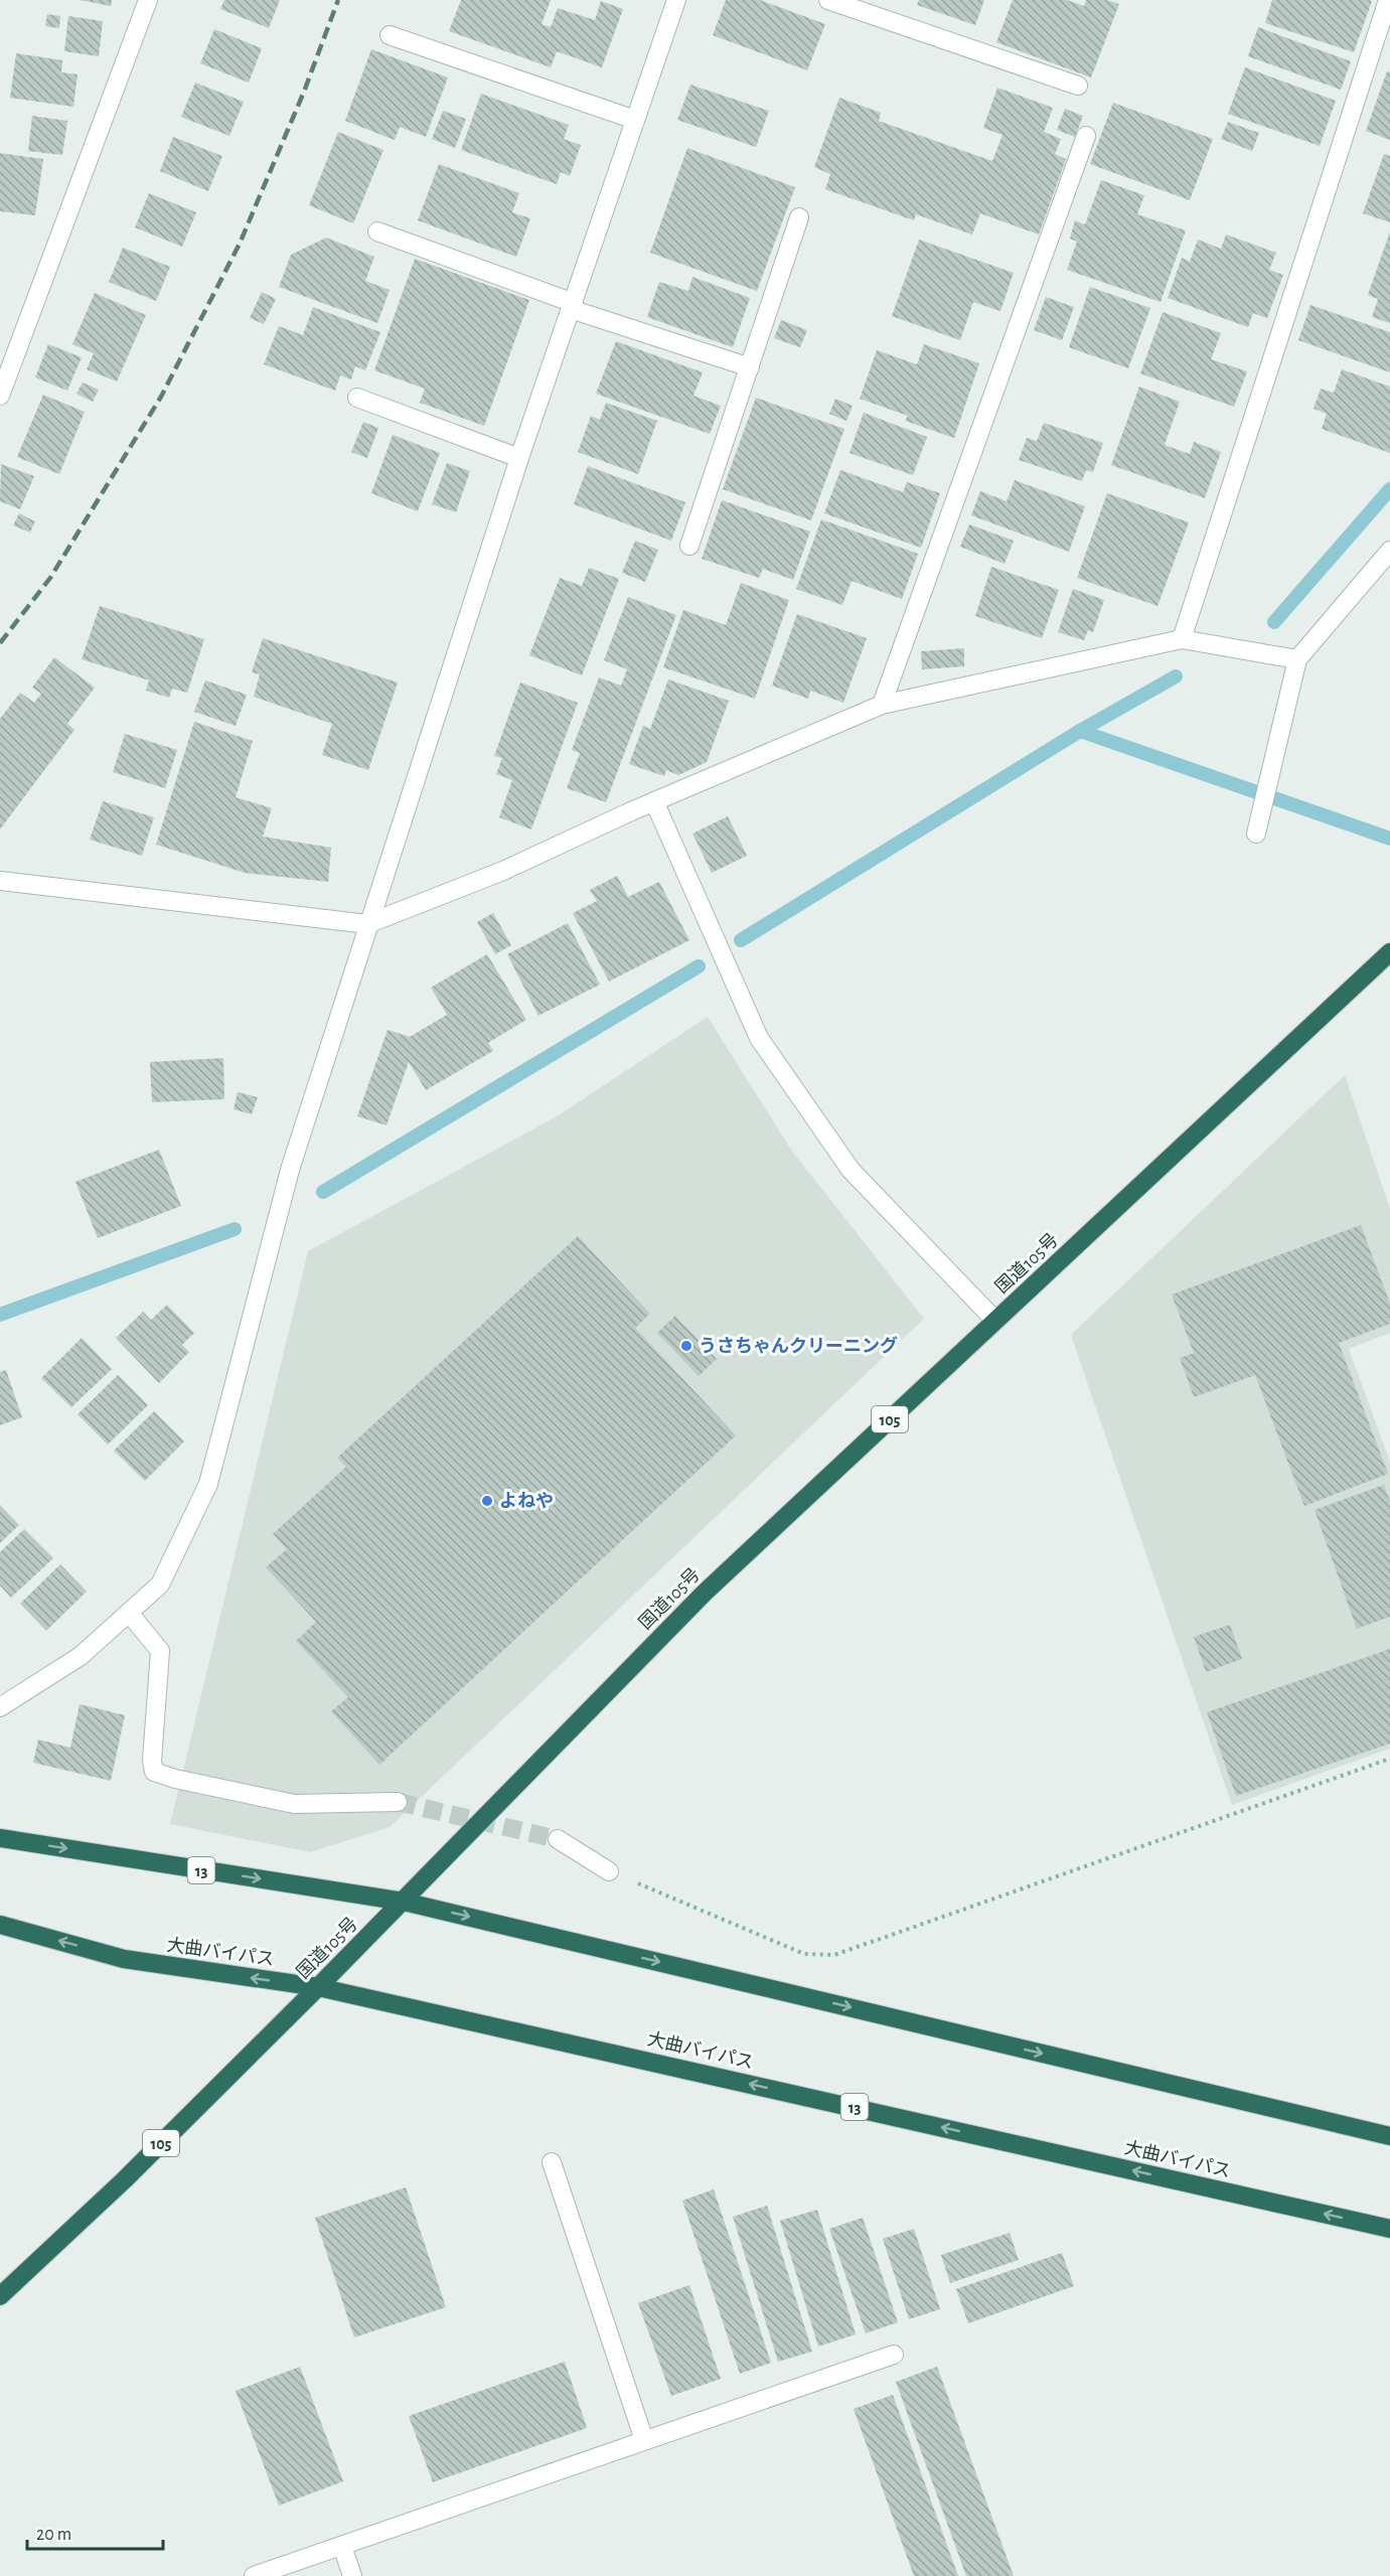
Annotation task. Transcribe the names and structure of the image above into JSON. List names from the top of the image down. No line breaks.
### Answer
{"streets":{"highway":["国道105号","105","13","大曲バイパス"]},"crossings":[["国道105号","13"],["国道105号","大曲バイパス"]],"places":["うさちゃんクリーニング","よねや"],"scale_bar":"20 m"}
